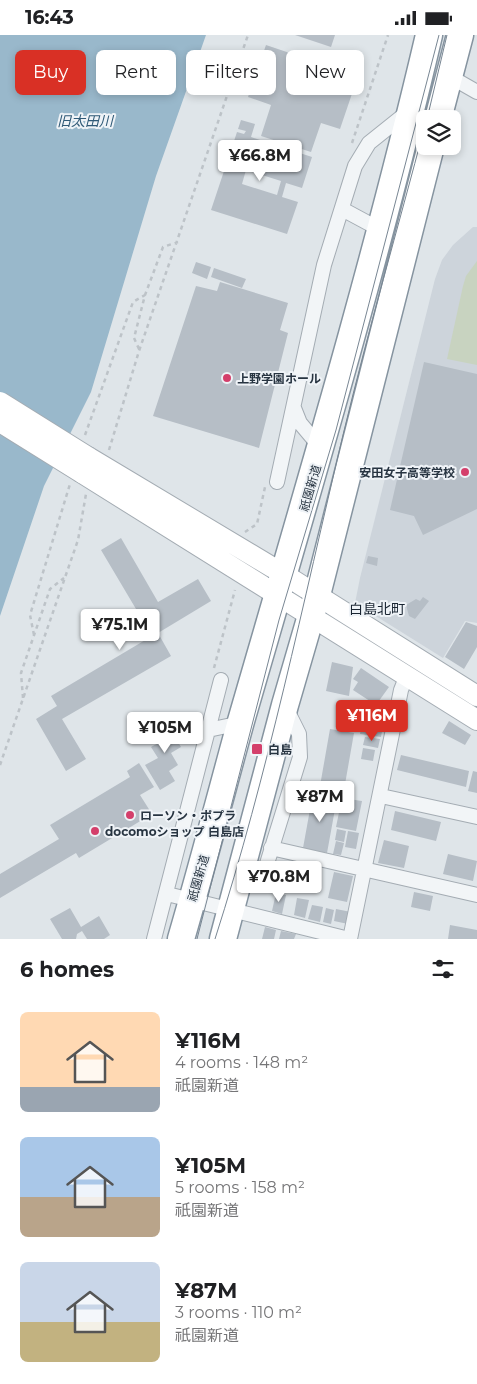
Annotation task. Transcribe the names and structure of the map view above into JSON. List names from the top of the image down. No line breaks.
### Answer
{"streets":{"highway":["祇園新道"]},"districts":["白島北町"],"water":["旧太田川"],"places":{"other":["上野学園ホール","安田女子高等学校","ローソン・ポプラ","docomoショップ 白島店"],"transit":["白島"]},"page":{"status":"16:43","chip":["Buy","Rent","Filters","New"],"price":["¥66.8M","¥75.1M","¥116M","¥105M","¥87M","¥70.8M"],"heading":"6 homes","list":[{"name":"¥116M","note":"4 rooms · 148 m² · 祇園新道"},{"name":"¥105M","note":"5 rooms · 158 m² · 祇園新道"},{"name":"¥87M","note":"3 rooms · 110 m² · 祇園新道"}]}}
